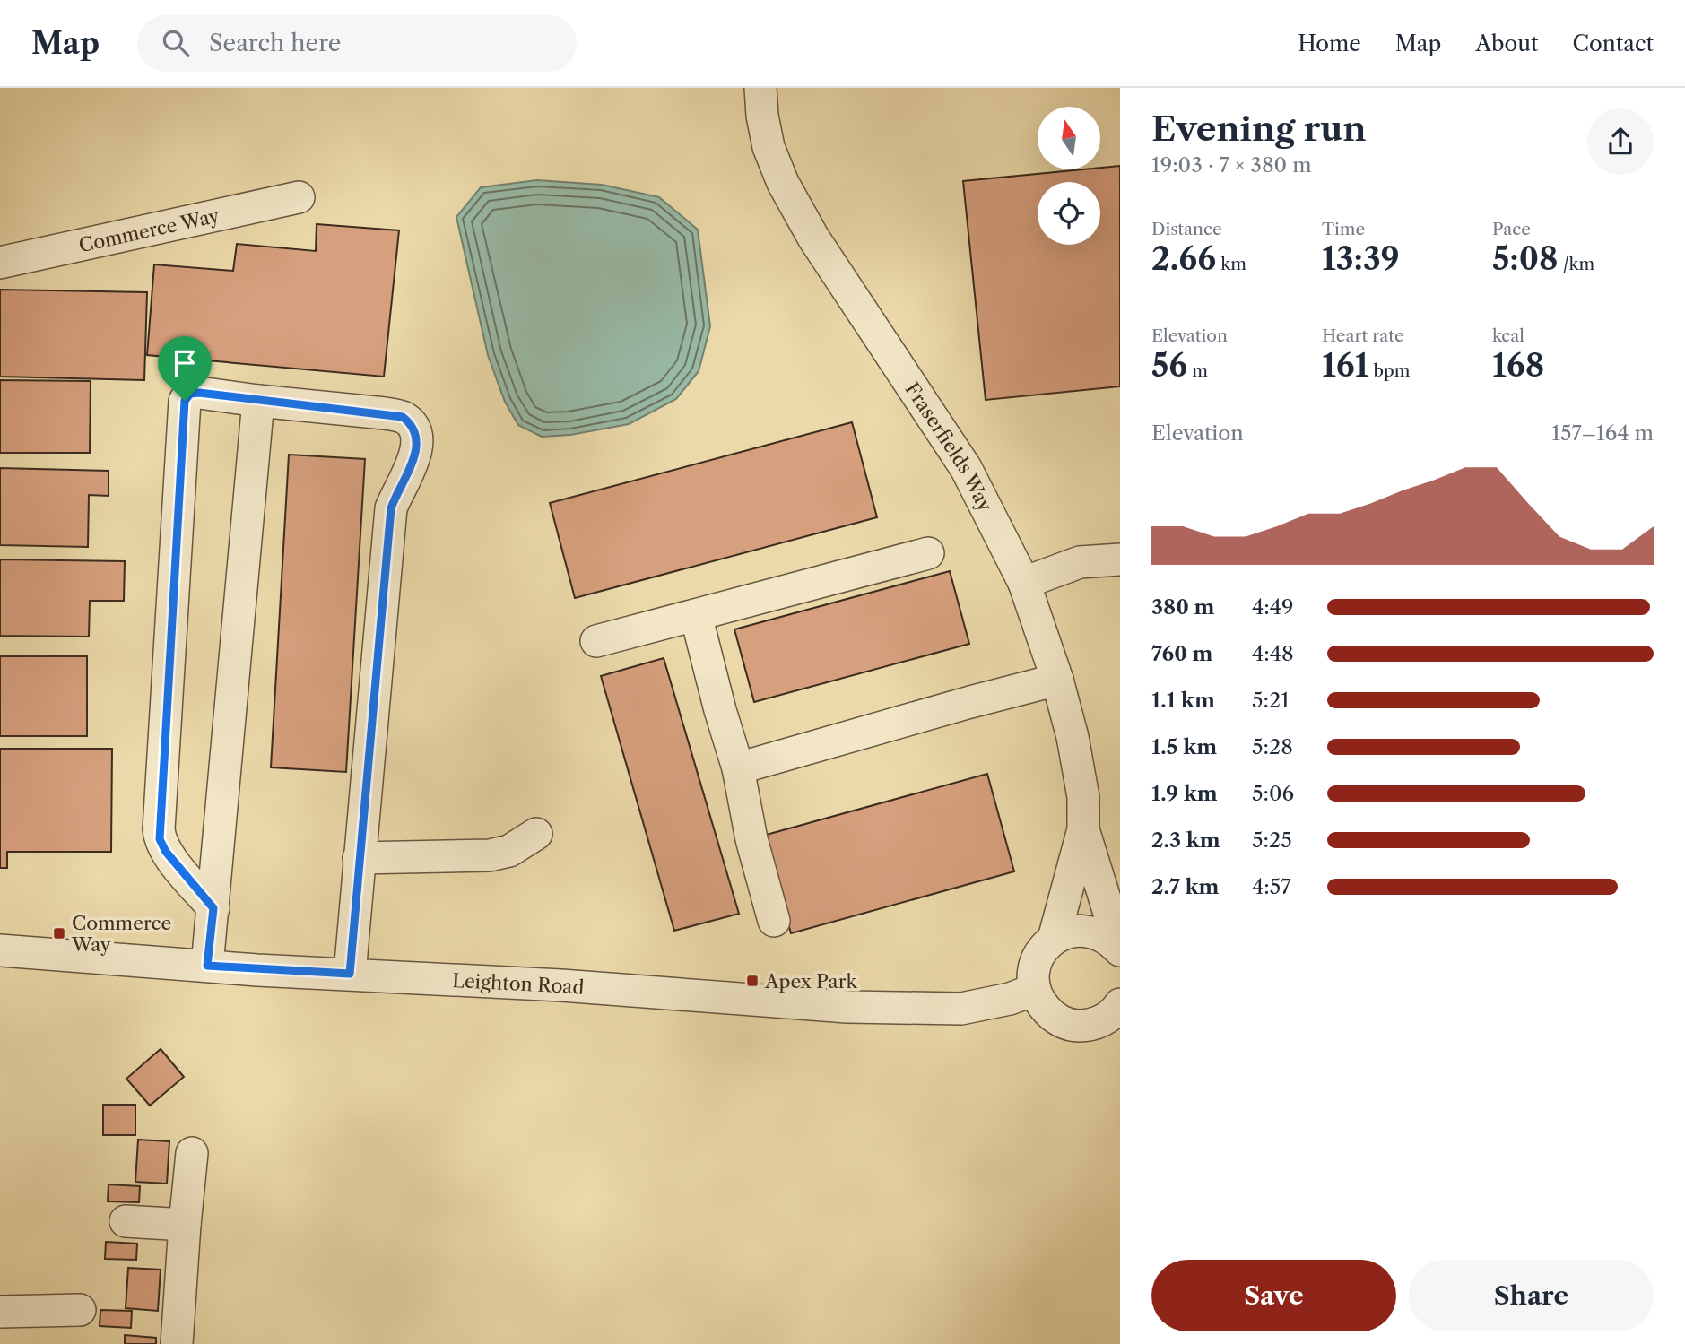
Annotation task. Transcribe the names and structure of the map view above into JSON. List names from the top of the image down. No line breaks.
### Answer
{"streets":{"street":["Commerce Way","Fraserfields Way","Leighton Road"]},"places":{"transit":["Commerce Way","Apex Park"]},"north":"top","page":{"header":"Map","search":"Search here","nav":["Home","Map","About","Contact"],"heading":["Evening run","19:03 · 7 × 380 m"],"stats":[["Distance","2.66 km"],["Time","13:39"],["Pace","5:08 /km"],["Elevation","56 m"],["Heart rate","161 bpm"],["kcal","168"]],"chart":["Elevation","157–164 m"],"list":[{"name":"380 m","note":"4:49"},{"name":"760 m","note":"4:48"},{"name":"1.1 km","note":"5:21"},{"name":"1.5 km","note":"5:28"},{"name":"1.9 km","note":"5:06"},{"name":"2.3 km","note":"5:25"},{"name":"2.7 km","note":"4:57"}],"buttons":["Save","Share"]}}
